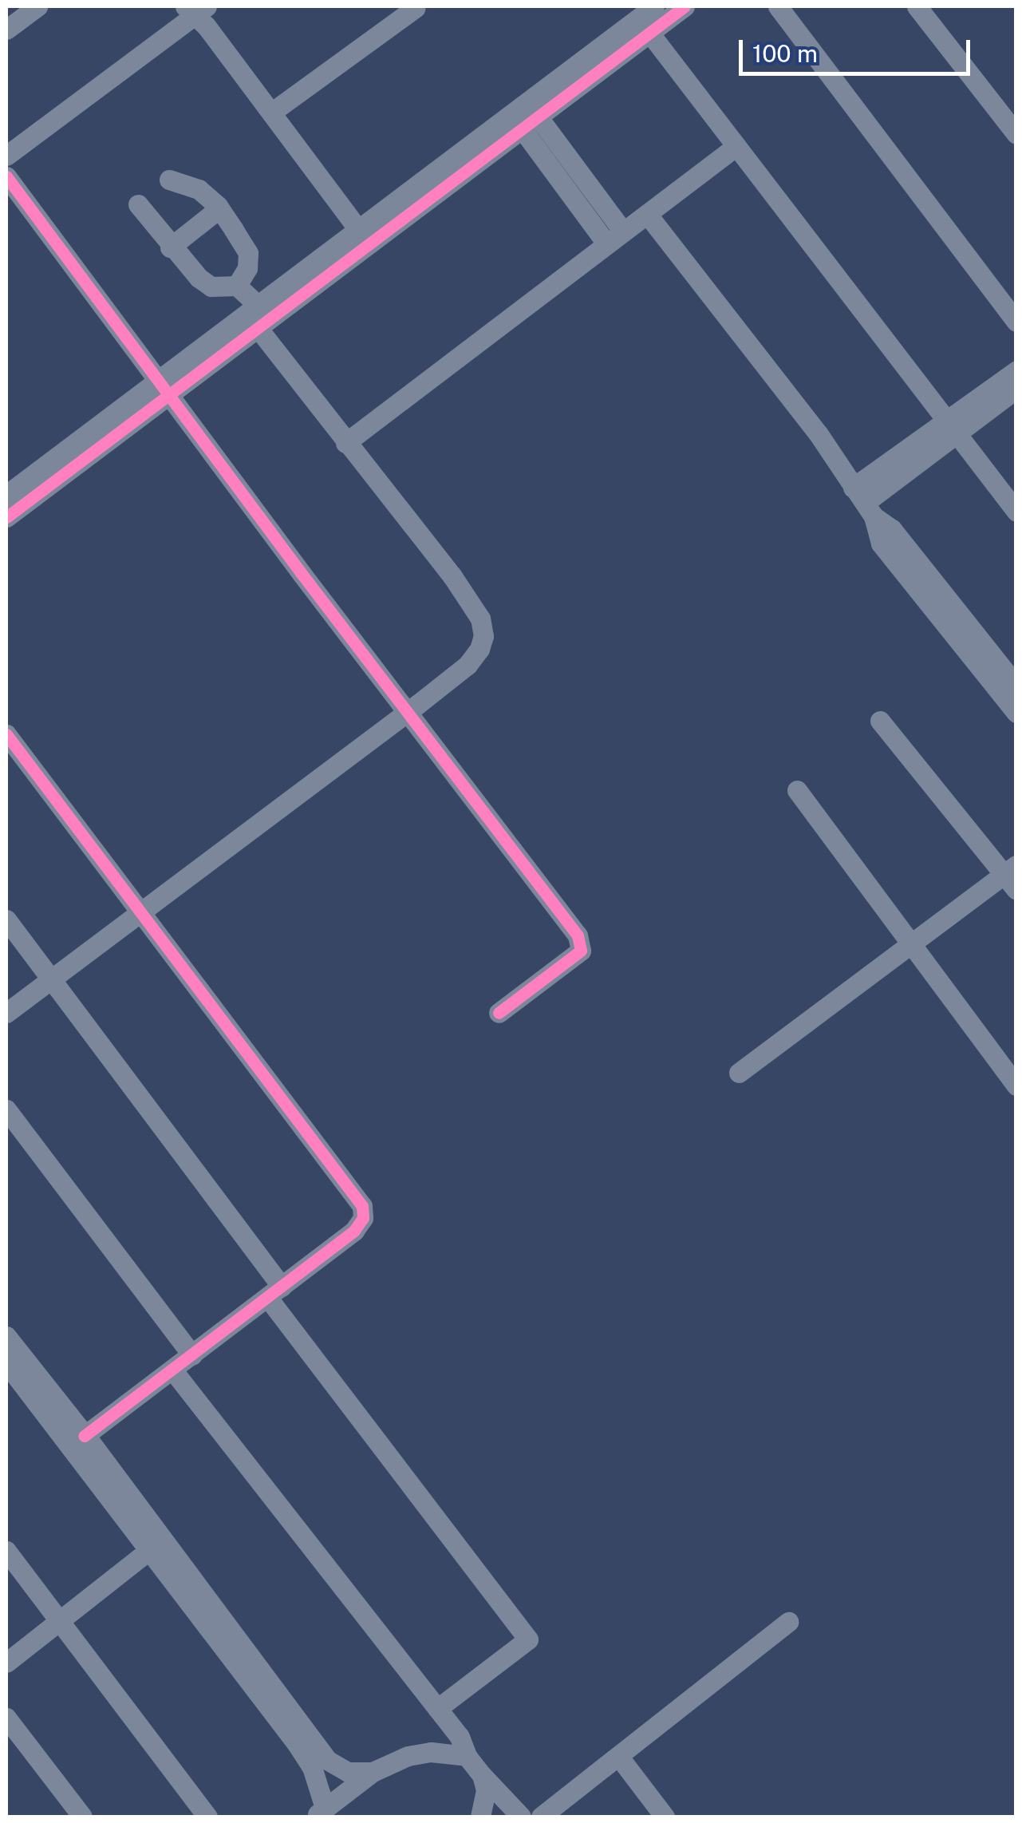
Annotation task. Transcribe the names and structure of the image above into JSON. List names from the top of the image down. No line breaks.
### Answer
{"scale_bar":"100 m"}
